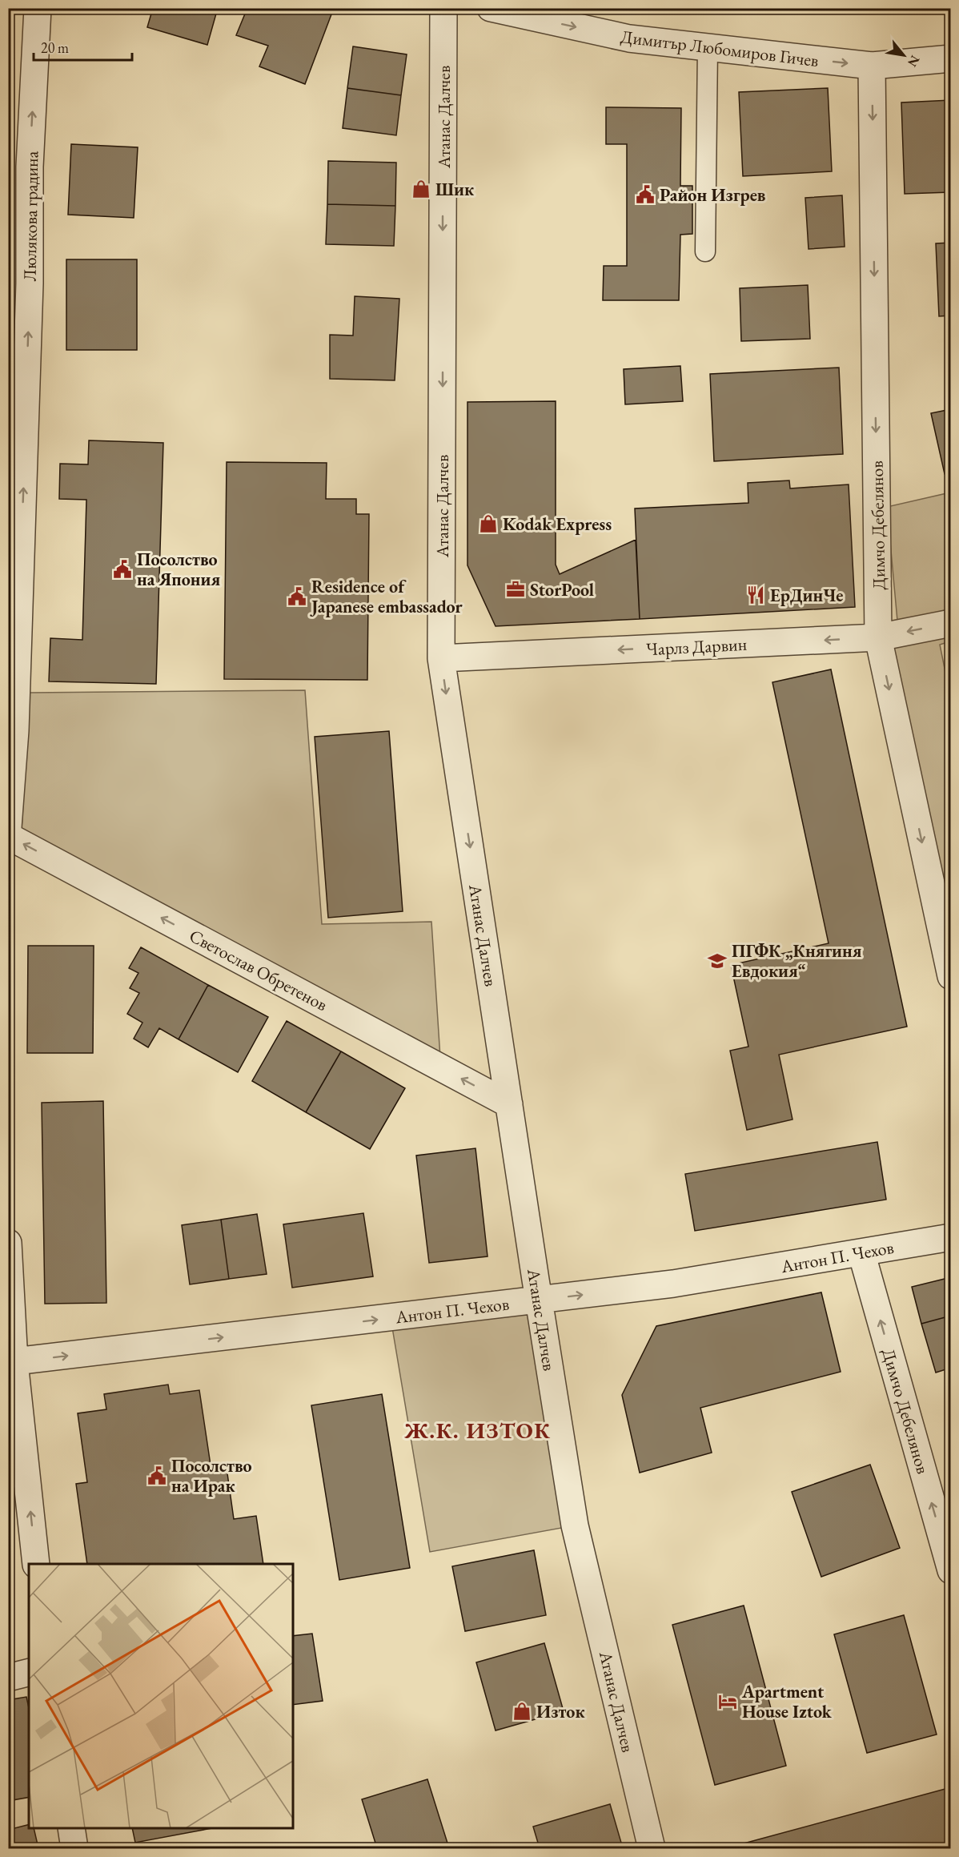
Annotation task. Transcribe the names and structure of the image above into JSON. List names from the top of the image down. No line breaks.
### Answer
{"streets":{"street":["Димитър Любомиров Гичев","Атанас Далчев","Люлякова градина","Димчо Дебелянов","Чарлз Дарвин","Светослав Обретенов","Антон П. Чехов"]},"crossings":[["Димитър Любомиров Гичев","Димчо Дебелянов"],["Атанас Далчев","Чарлз Дарвин"],["Атанас Далчев","Светослав Обретенов"],["Атанас Далчев","Антон П. Чехов"],["Димчо Дебелянов","Чарлз Дарвин"],["Димчо Дебелянов","Антон П. Чехов"]],"one_way":["Димитър Любомиров Гичев","Атанас Далчев","Люлякова градина","Чарлз Дарвин","Светослав Обретенов","Антон П. Чехов"],"districts":["Ж.К. ИЗТОК"],"places":{"shop":["Шик","Kodak Express","Изток"],"public building":["Район Изгрев","Посолство на Япония","Residence of Japanese embassador","Посолство на Ирак"],"office":["StorPool"],"restaurant":["ЕрДинЧе"],"school or university":["ПГФК „Княгиня Евдокия“"],"hotel":["Apartment House Iztok"]},"scale_bar":"20 m","north":"bottom right"}
